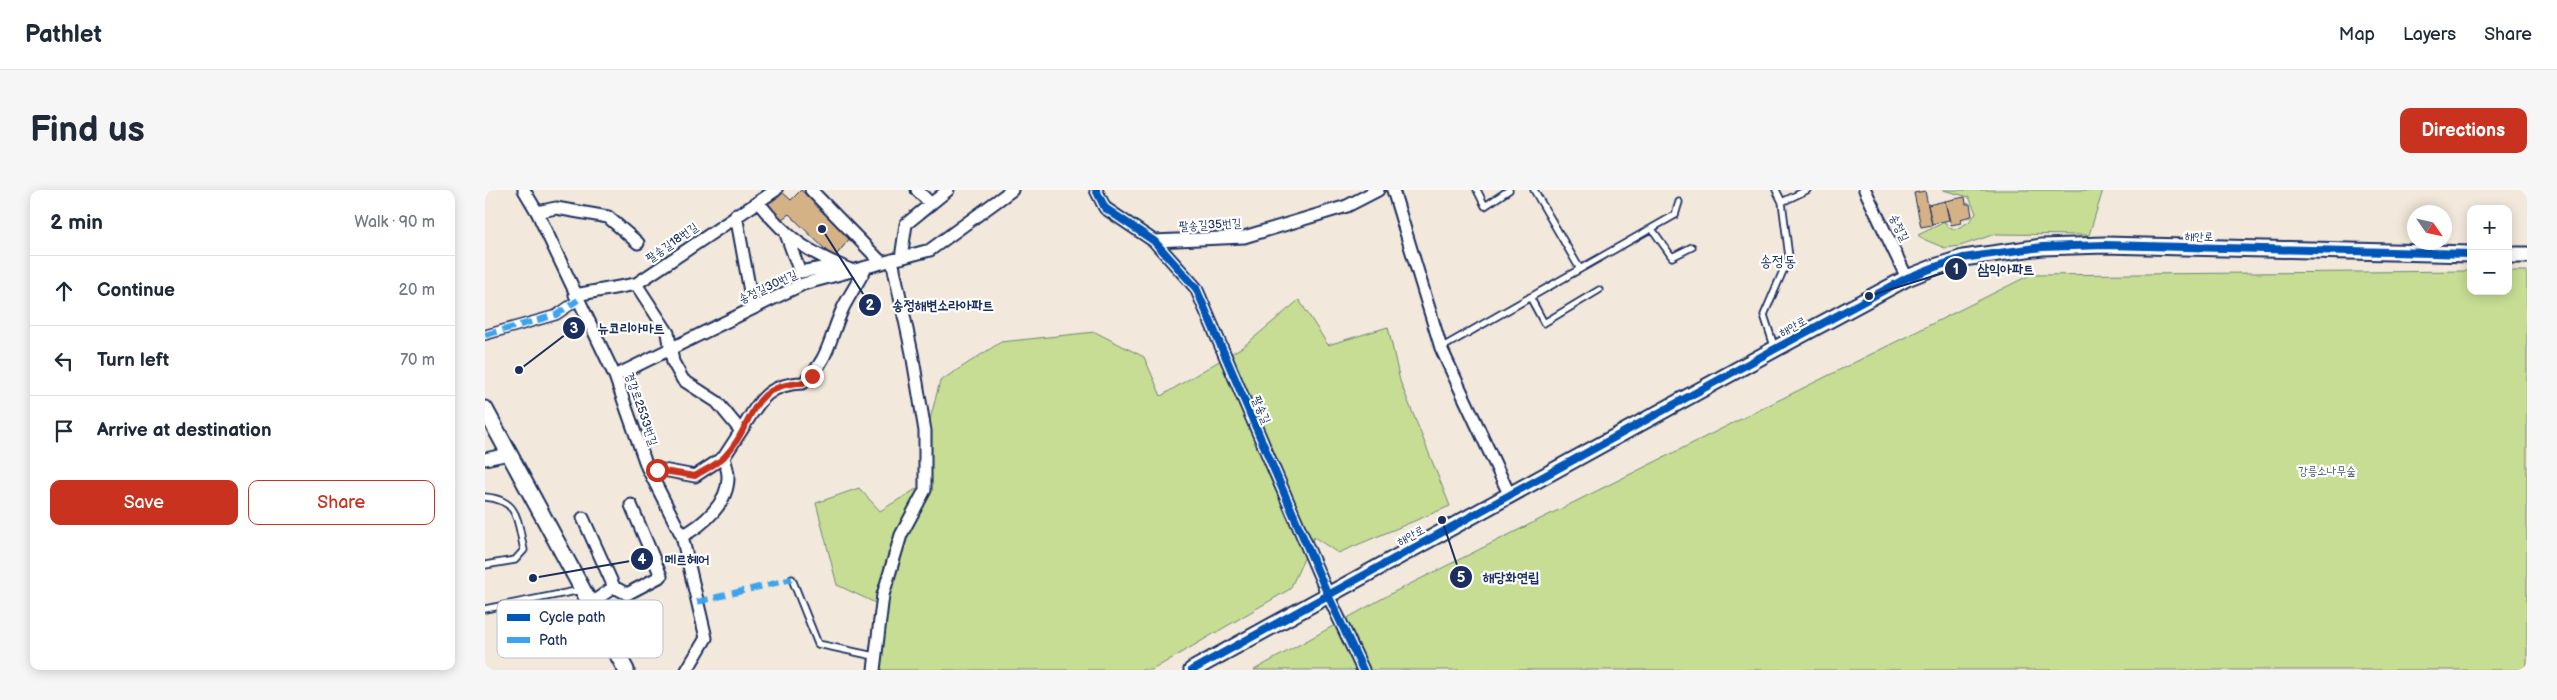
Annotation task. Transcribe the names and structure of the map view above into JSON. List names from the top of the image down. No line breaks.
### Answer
{"streets":{"street":["팔송길35번길","송정길","해안로","팔송길18번길","송정길30번길","경강로2533번길","팔송길"]},"crossings":[["팔송길35번길","팔송길"],["송정길","해안로"],["해안로","팔송길"],["팔송길18번길","경강로2533번길"],["송정길30번길","경강로2533번길"]],"districts":["송정동"],"parks":["강릉소나무숲"],"places":["송정해변소라아파트","삼익아파트","뉴코리아마트","해당화연립","메르헤어"],"legend":["Cycle path","Path"],"north":"bottom right","page":{"header":"Pathlet","nav":["Map","Layers","Share"],"buttons":["Directions",["Save","Share"]],"title":"Find us","heading":["2 min","Walk · 90 m"],"map_buttons":["+","−"],"list":[["Continue","20 m"],["Turn left","70 m"],"Arrive at destination"]}}
